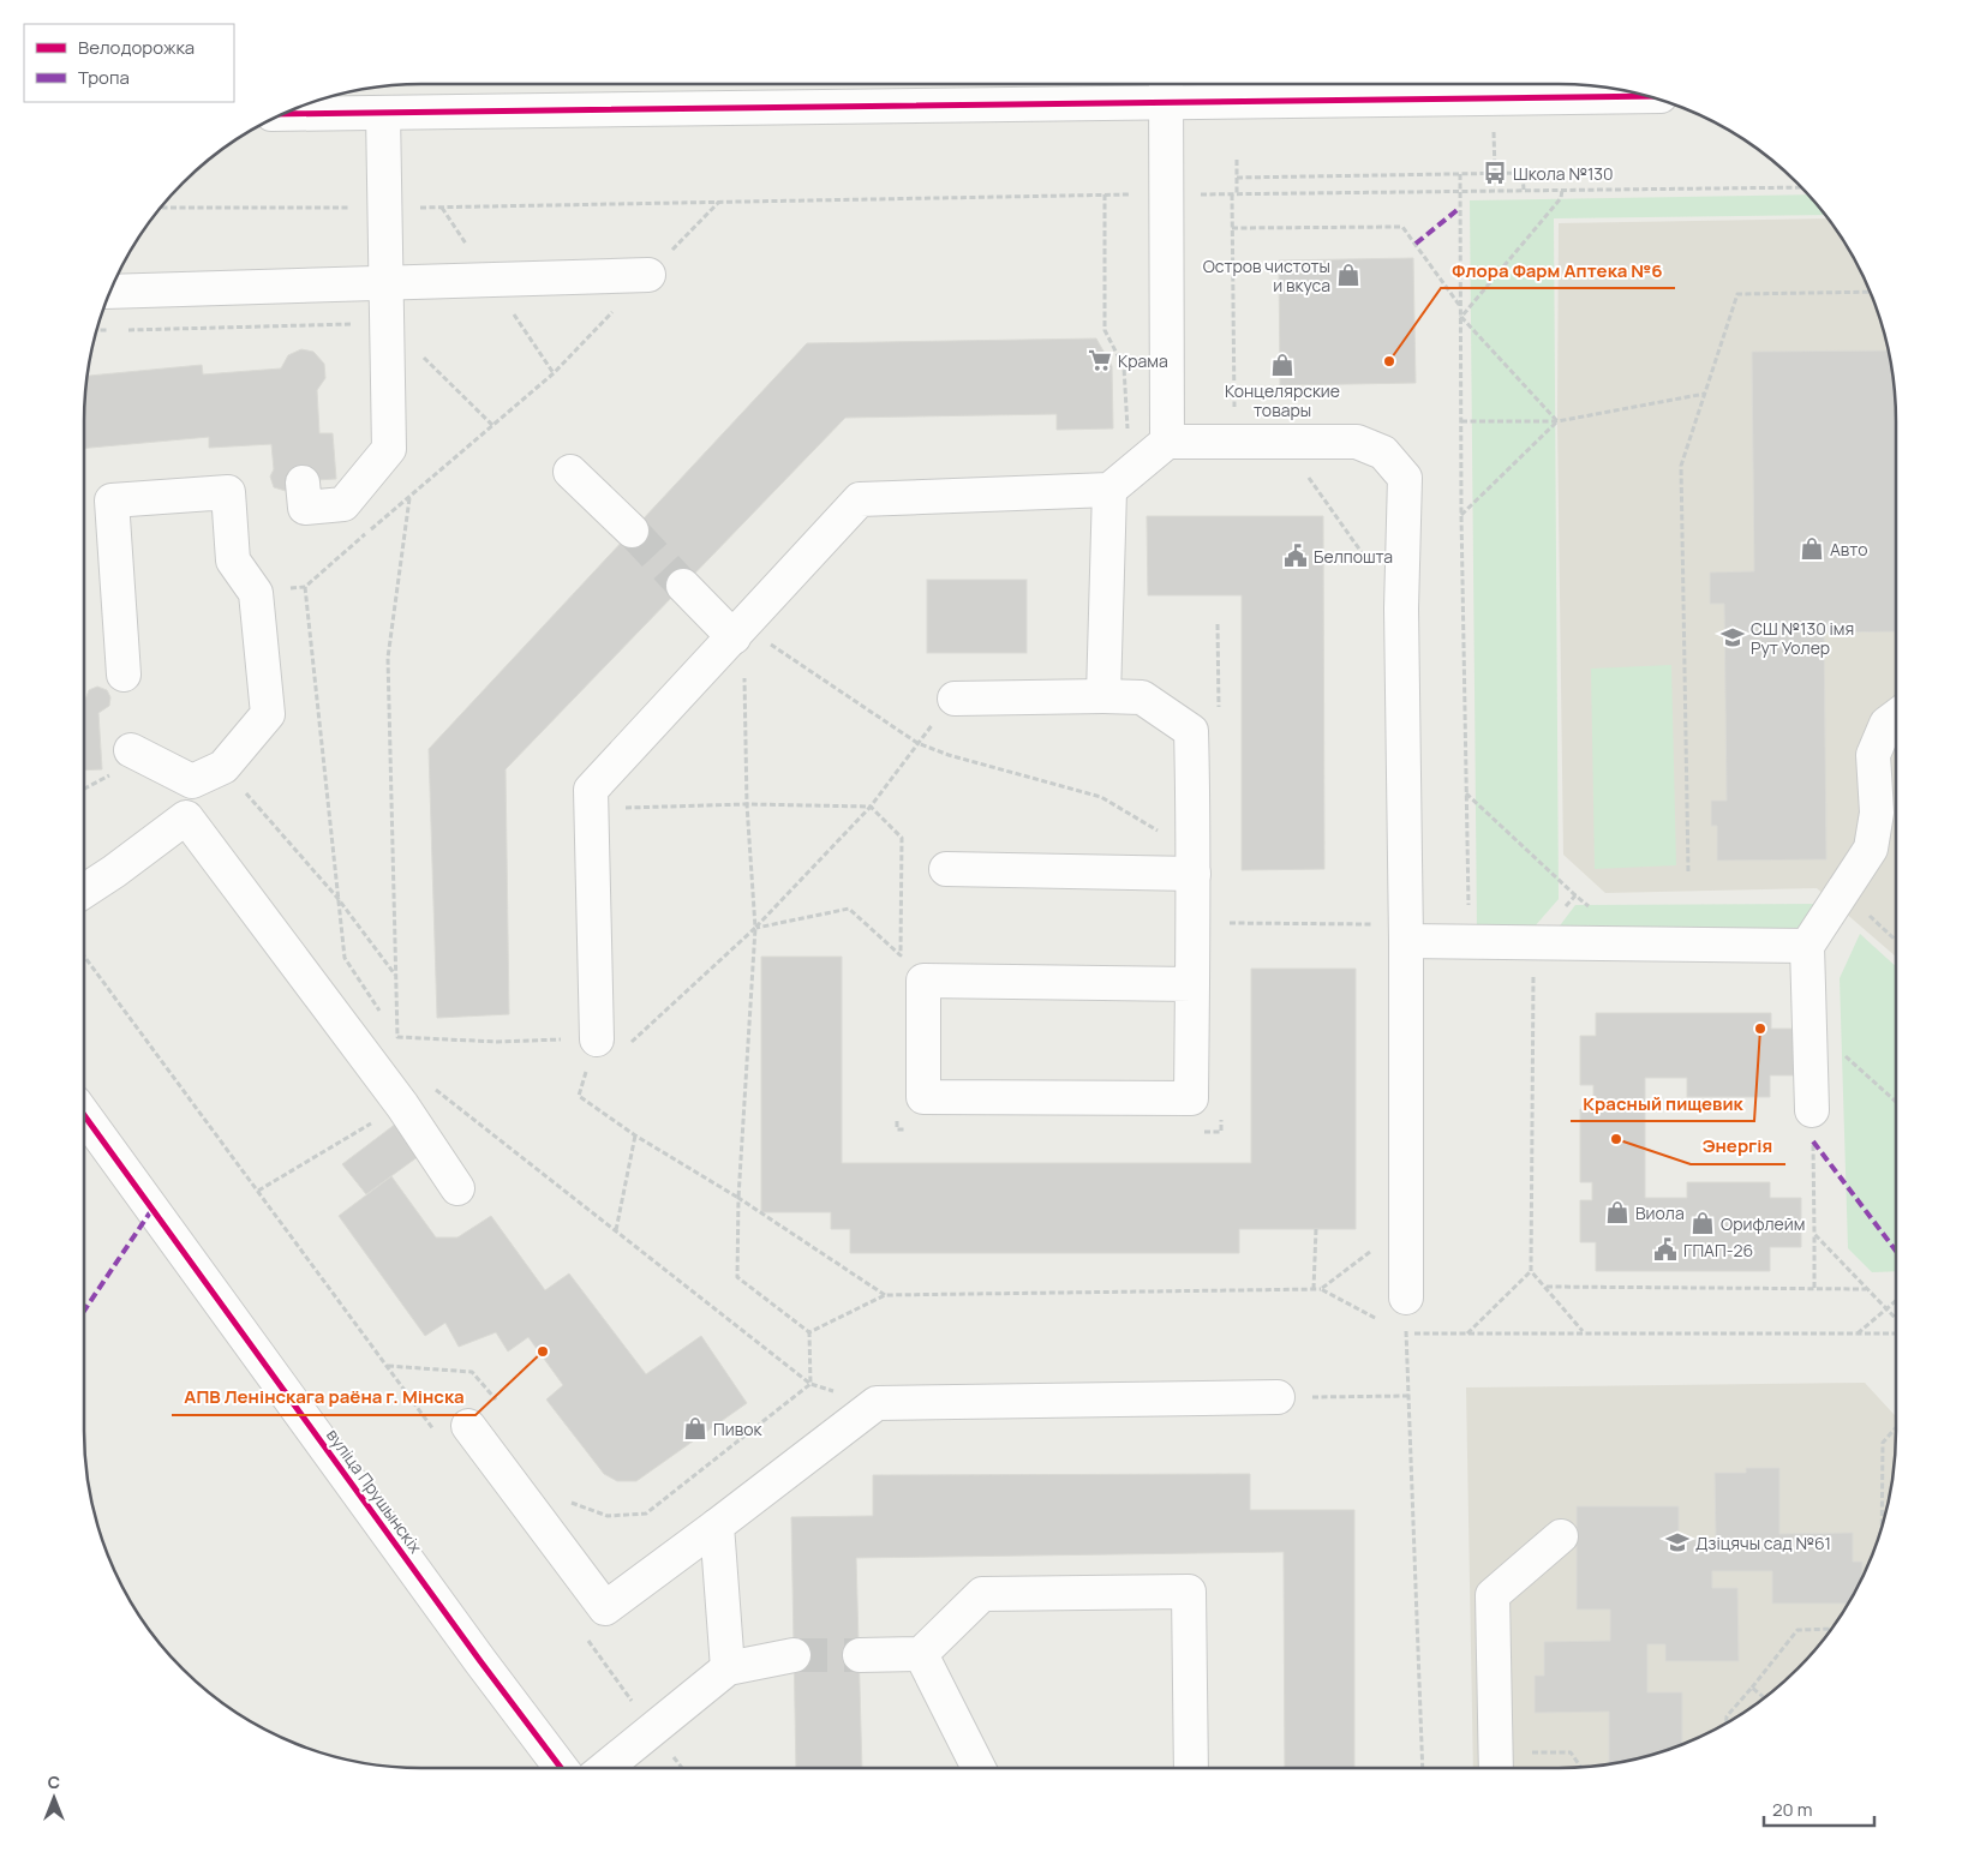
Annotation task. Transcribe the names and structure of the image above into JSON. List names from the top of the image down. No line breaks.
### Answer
{"streets":{"street":["вуліца Прушынскіх"]},"places":{"bus stop":["Школа №130"],"shop":["Остров чистоты и вкуса","Концелярские товары","Авто","Виола","Орифлейм","Пивок"],"supermarket":["Крама"],"other":["Флора Фарм Аптека №6","Красный пищевик","Энергія","АПВ Ленінскага раёна г. Мінска"],"public building":["Белпошта","ГПАП-26"],"school or university":["СШ №130 імя Рут Уолер","Дзіцячы сад №61"]},"legend":["Велодорожка","Тропа"],"scale_bar":"20 m","north":"top"}
